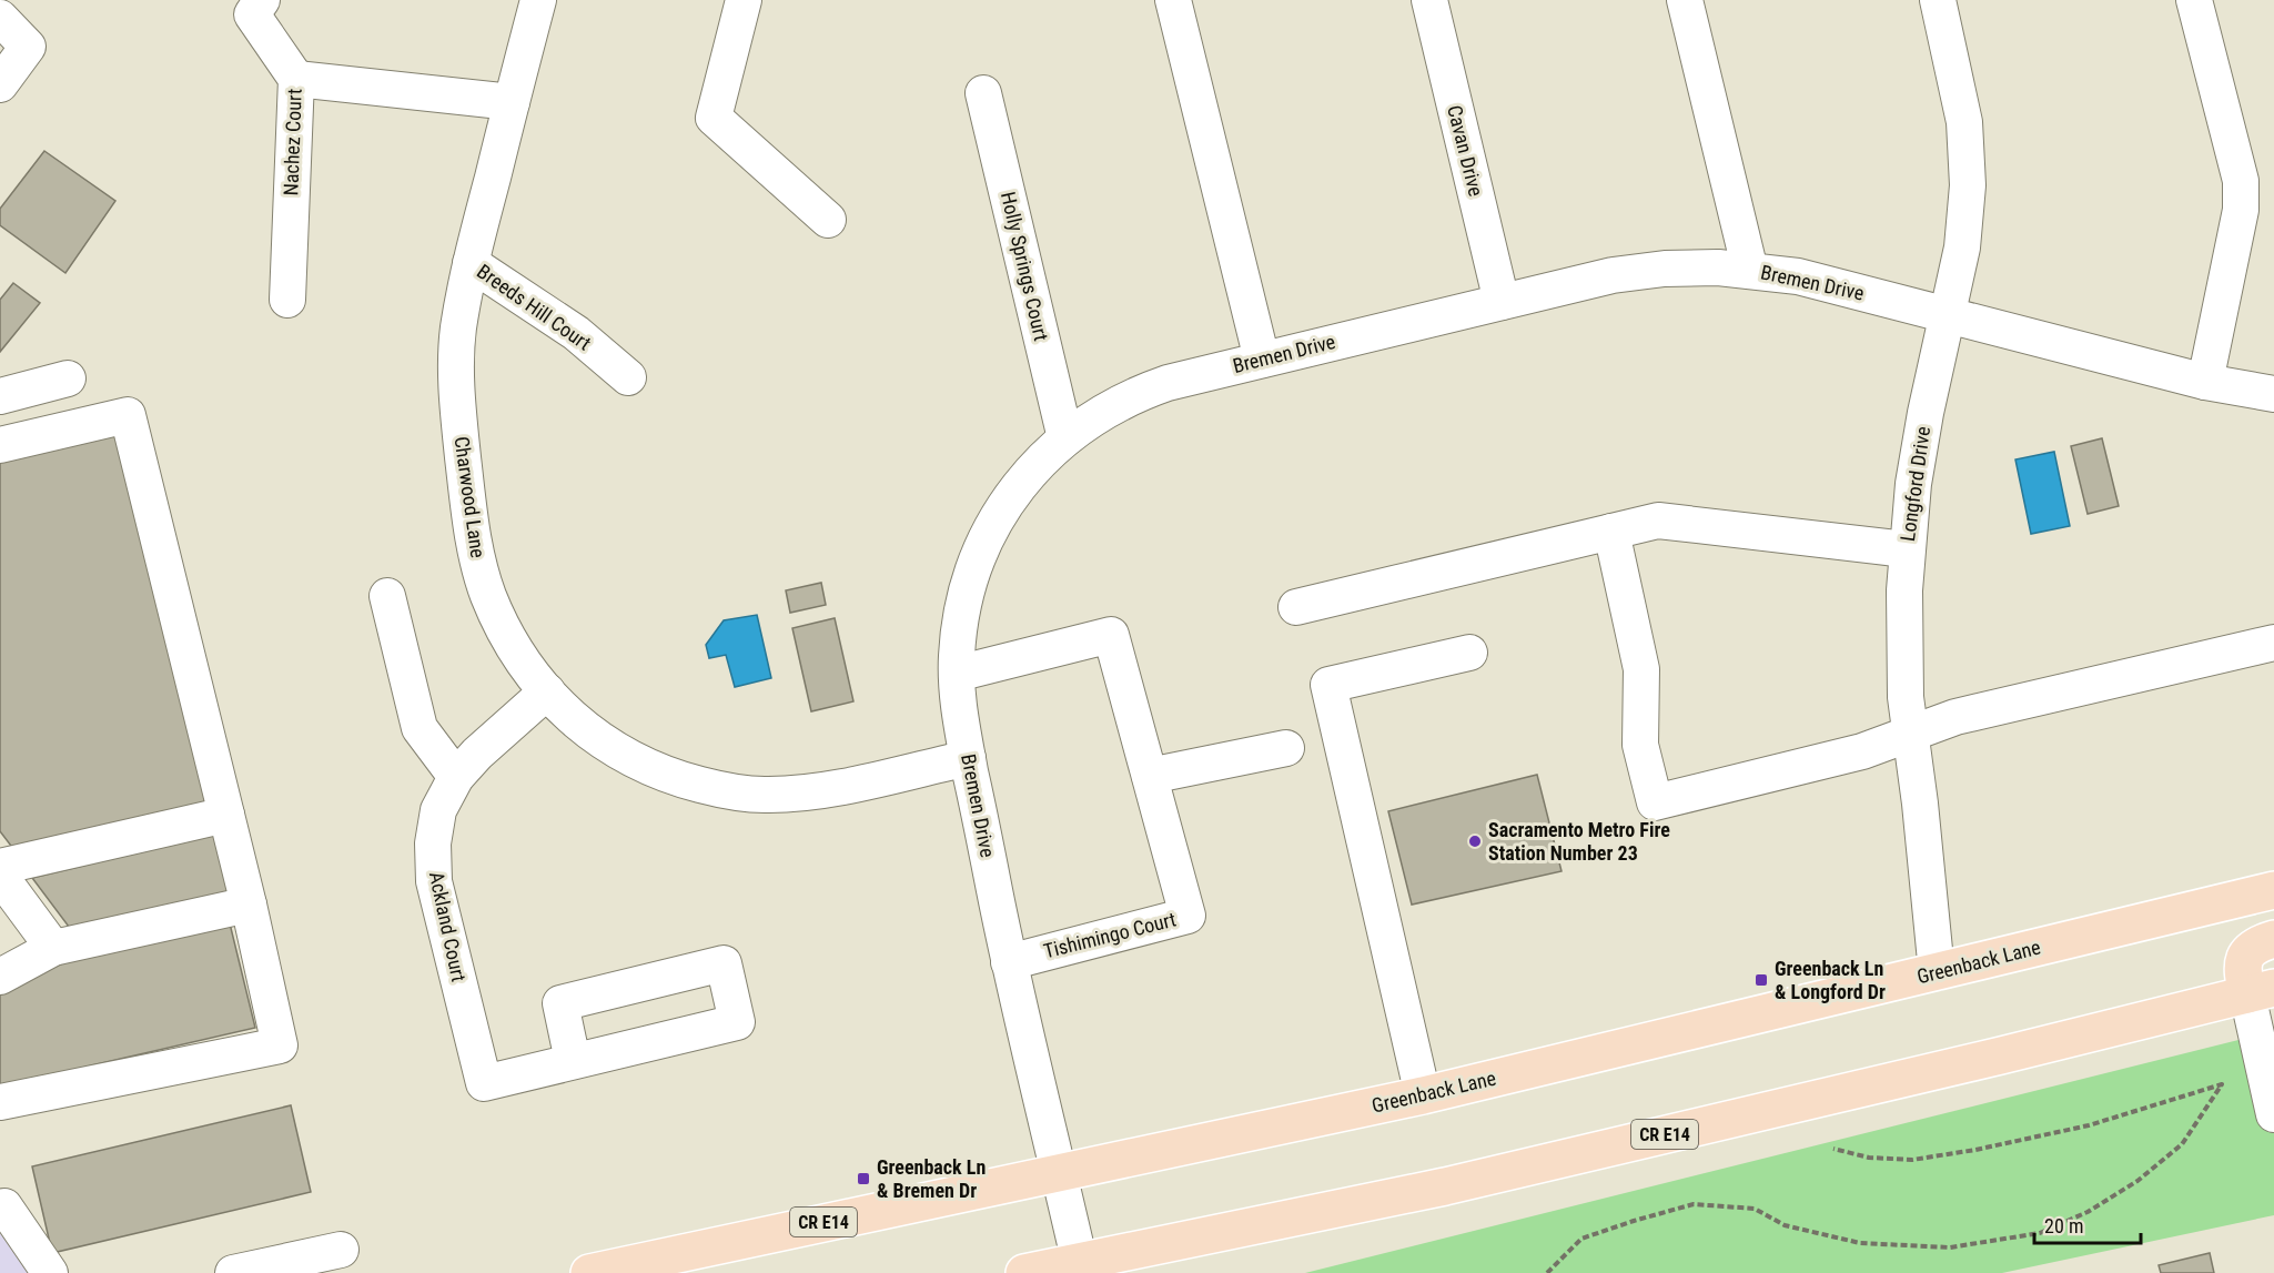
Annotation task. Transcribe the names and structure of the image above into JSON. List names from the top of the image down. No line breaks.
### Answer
{"streets":{"main road":["Greenback Lane","CR E14"],"street":["Nachez Court","Cavan Drive","Holly Springs Court","Bremen Drive","Breeds Hill Court","Longford Drive","Charwood Lane","Ackland Court","Tishimingo Court"]},"crossings":[["Cavan Drive","Bremen Drive"],["Holly Springs Court","Bremen Drive"],["Bremen Drive","Longford Drive"],["Bremen Drive","Charwood Lane"],["Bremen Drive","Tishimingo Court"],["Bremen Drive","Greenback Lane"],["Bremen Drive","CR E14"],["Breeds Hill Court","Charwood Lane"],["Longford Drive","Greenback Lane"],["Charwood Lane","Ackland Court"]],"places":{"other":["Sacramento Metro Fire Station Number 23"],"transit":["Greenback Ln & Longford Dr","Greenback Ln & Bremen Dr"]},"scale_bar":"20 m"}
